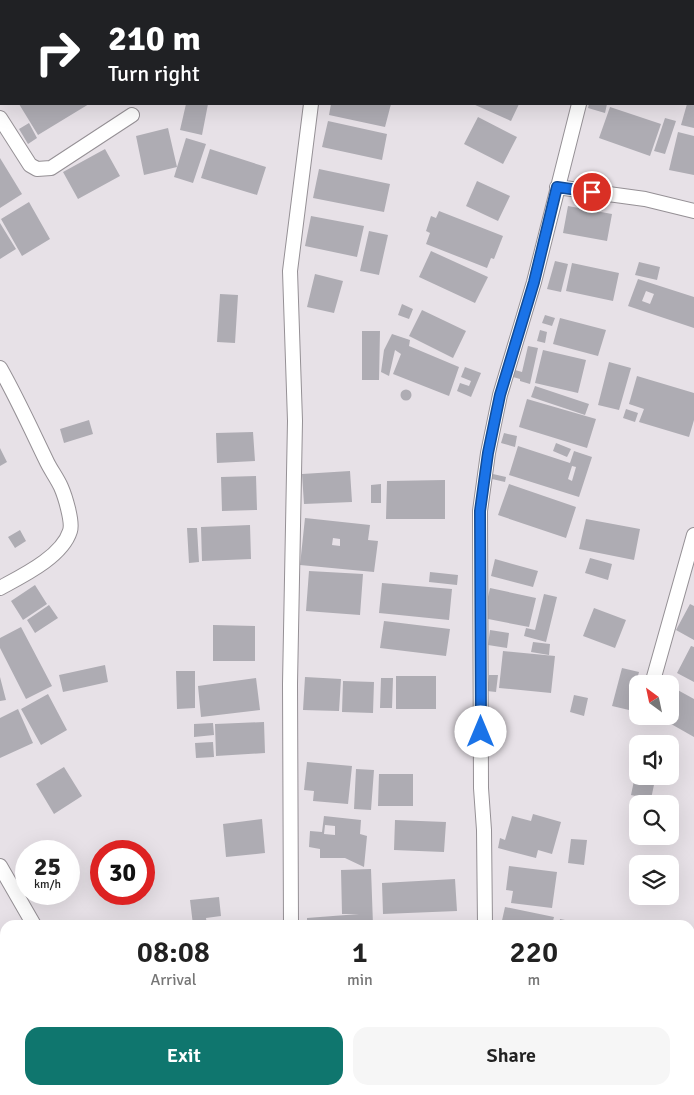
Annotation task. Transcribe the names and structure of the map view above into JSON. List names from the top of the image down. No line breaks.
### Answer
{"north":"top left","page":{"turn":["210 m","Turn right"],"speed":"25 km/h","limit":"30","eta":["08:08","Arrival","1","min","220","m"],"buttons":["Exit","Share"]}}
